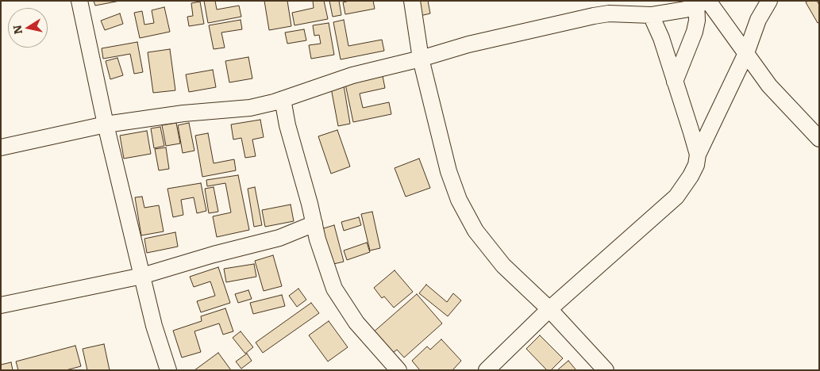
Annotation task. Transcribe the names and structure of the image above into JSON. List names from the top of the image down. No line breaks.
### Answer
{"north":"left"}
